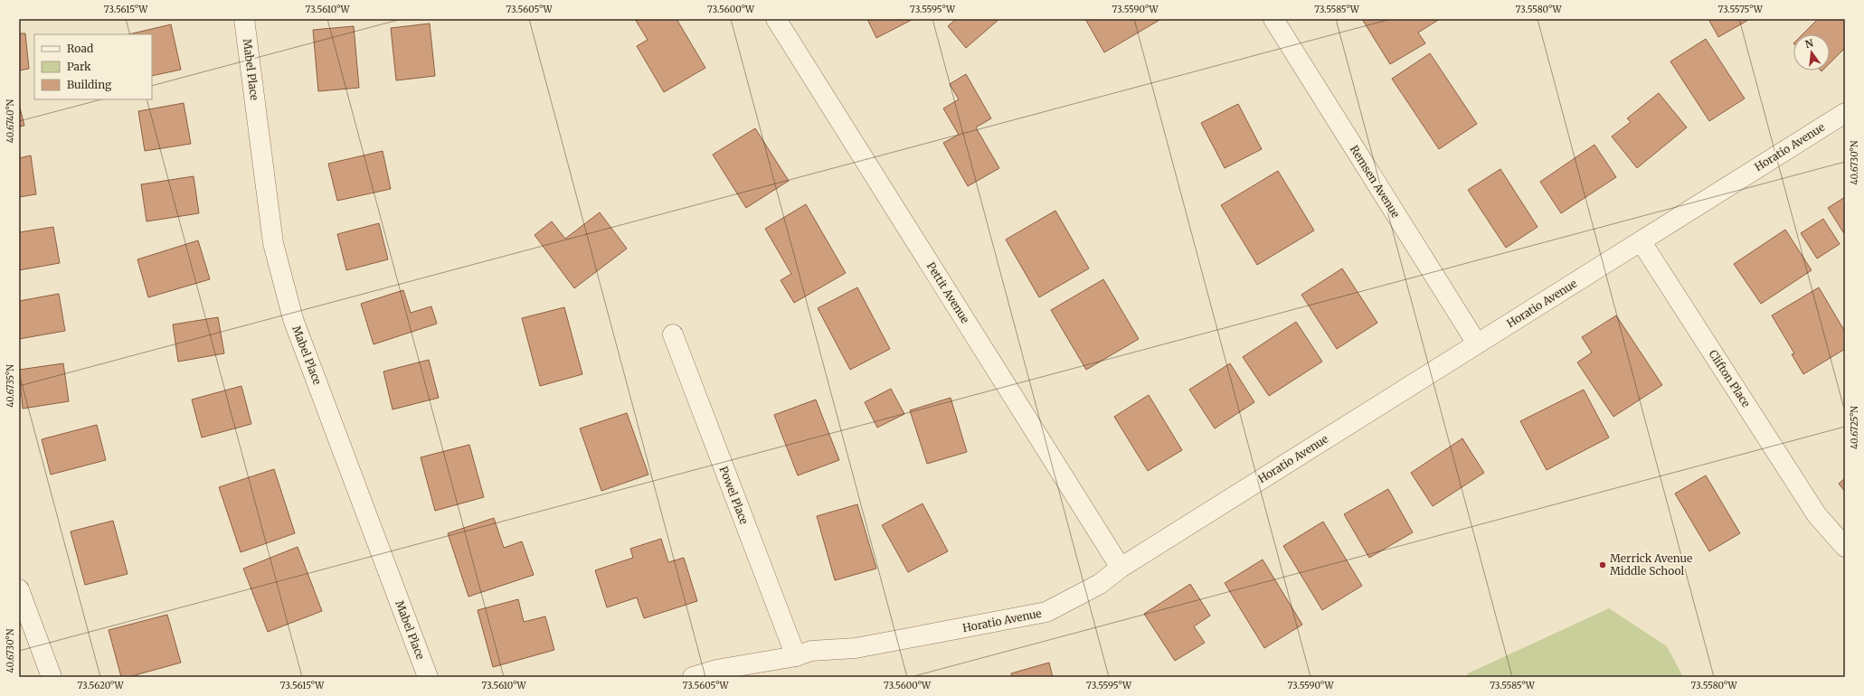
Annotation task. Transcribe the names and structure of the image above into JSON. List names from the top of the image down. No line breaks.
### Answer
{"streets":{"street":["Mabel Place","Horatio Avenue","Remsen Avenue","Pettit Avenue","Clifton Place","Powel Place"]},"crossings":[["Horatio Avenue","Remsen Avenue"],["Horatio Avenue","Pettit Avenue"],["Horatio Avenue","Clifton Place"],["Horatio Avenue","Powel Place"]],"places":["Merrick Avenue Middle School"],"legend":["Road","Park","Building"],"north":"top","coordinates":["73.5615°W","73.5610°W","73.5605°W","73.5600°W","73.5595°W","73.5590°W","73.5585°W","73.5580°W","73.5575°W","40.6740°N","40.6730°N","40.6735°N","40.6725°N","73.5620°W"]}
